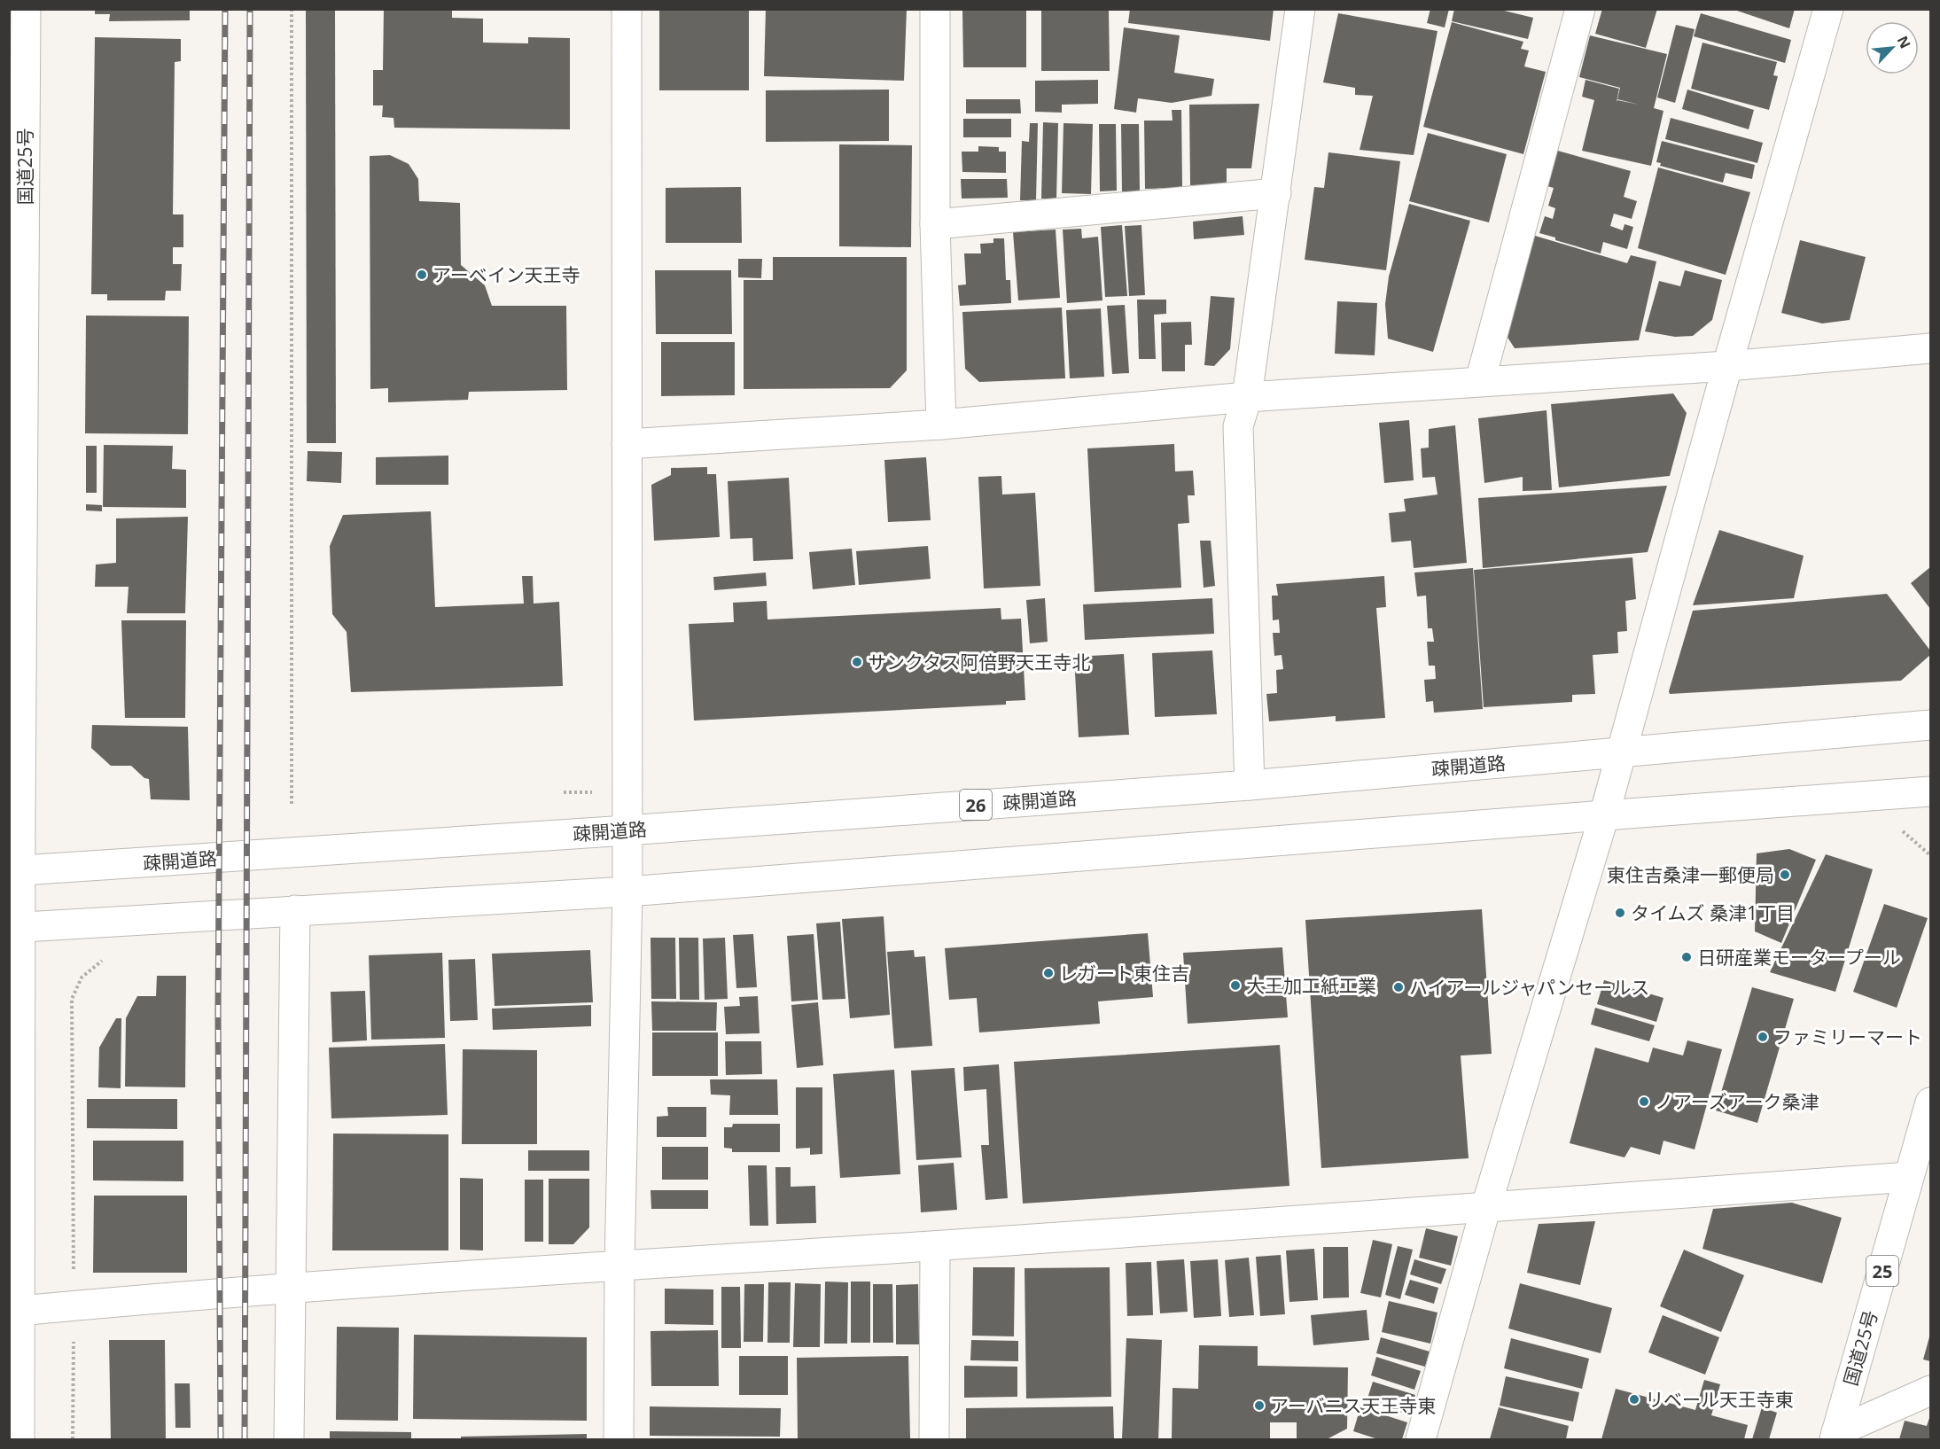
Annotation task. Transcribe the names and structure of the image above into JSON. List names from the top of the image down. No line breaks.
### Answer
{"streets":{"main road":["国道25号","疎開道路","26","25"]},"crossings":[["国道25号","疎開道路"]],"places":["アーベイン天王寺","サンクタス阿倍野天王寺北","東住吉桑津一郵便局","タイムズ 桑津1丁目","日研産業モータープール","レガート東住吉","大王加工紙工業","ハイアールジャパンセールス","ファミリーマート","ノアーズアーク桑津","リベール天王寺東","アーバニス天王寺東"],"north":"top right"}
